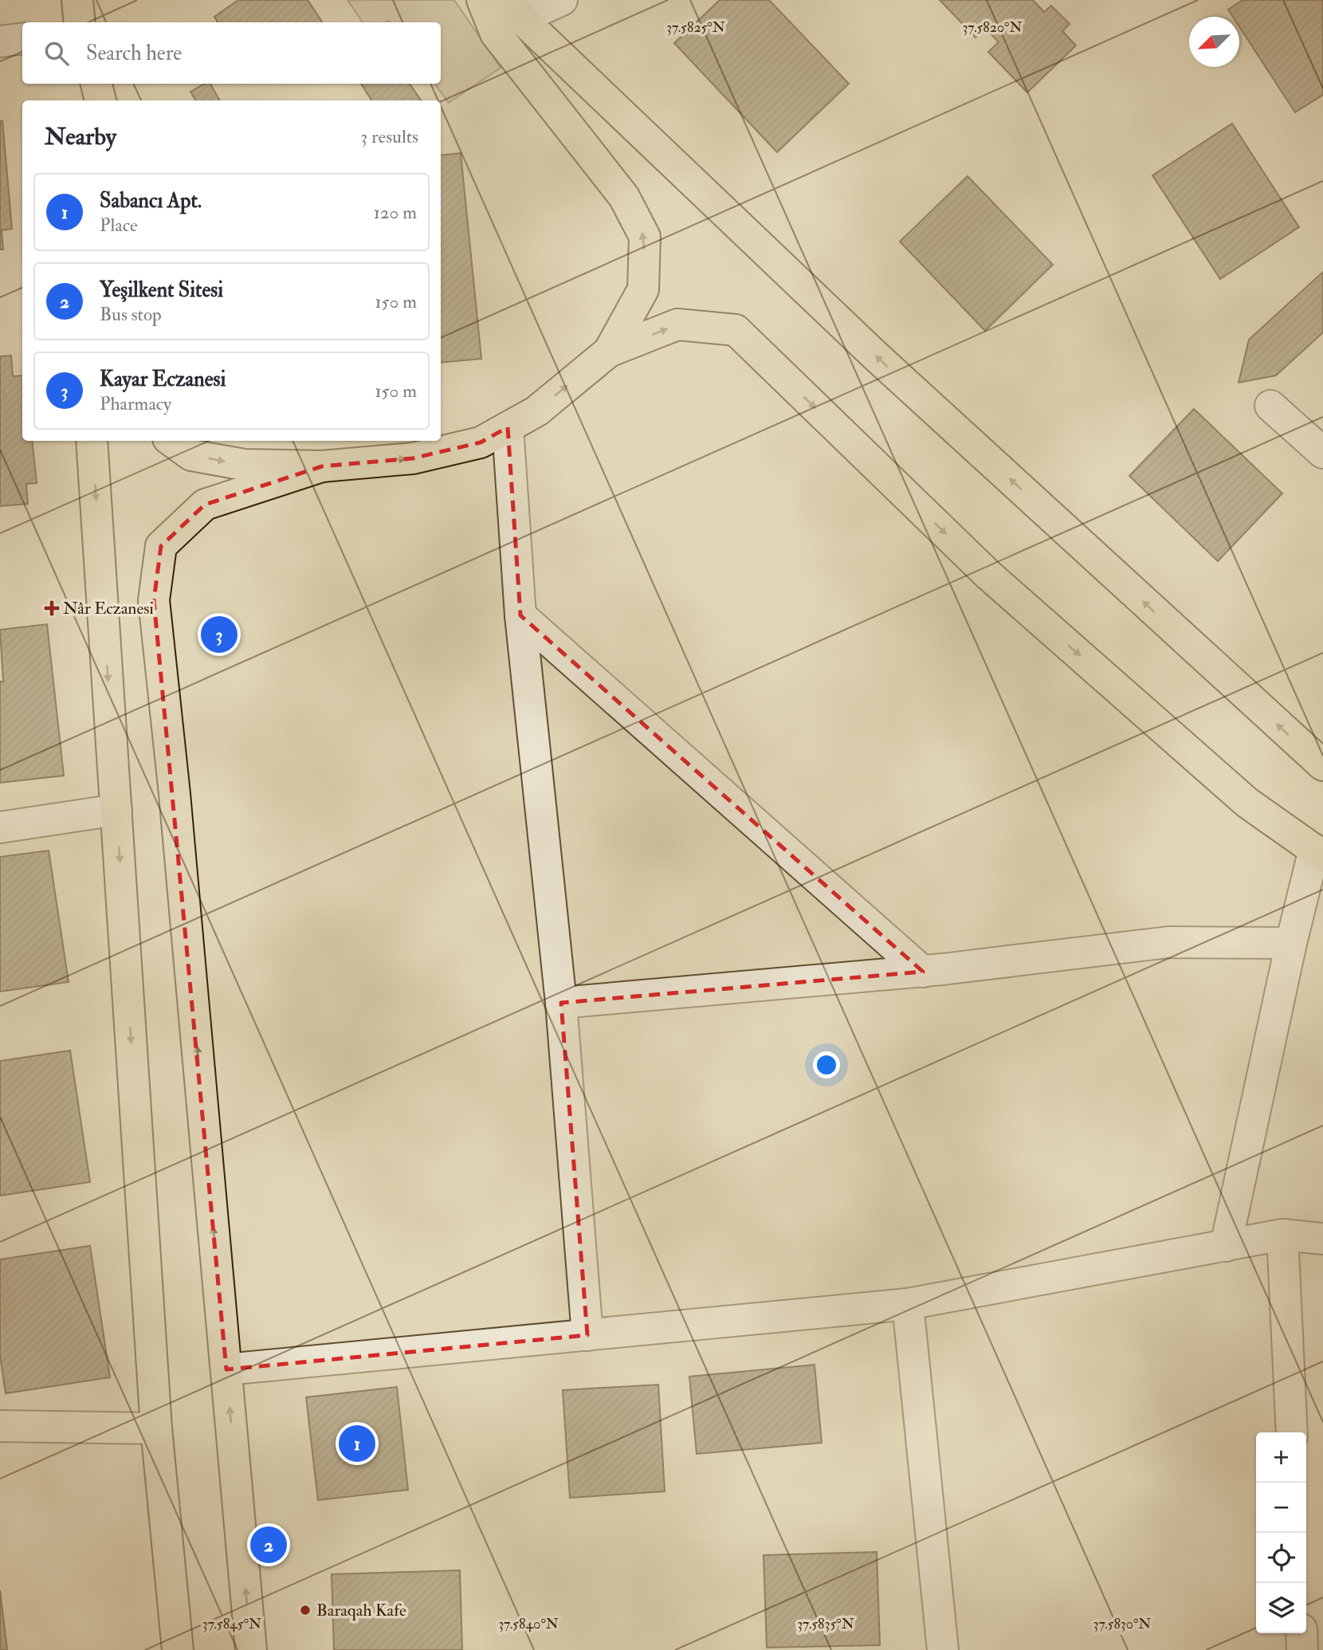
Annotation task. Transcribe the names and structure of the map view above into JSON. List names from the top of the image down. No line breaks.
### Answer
{"places":{"health":["Nâr Eczanesi"],"other":["Baraqah Kafe"]},"north":"bottom left","page":{"search":"Search here","heading":["Nearby","3 results"],"list":[{"mark":"1","name":"Sabancı Apt.","note":"Place","value":"120 m"},{"mark":"2","name":"Yeşilkent Sitesi","note":"Bus stop","value":"150 m"},{"mark":"3","name":"Kayar Eczanesi","note":"Pharmacy","value":"150 m"}],"pins":["3","1","2"],"map_buttons":["+","−"]},"coordinates":["37.5825°N","37.5820°N","37.5845°N","37.5840°N","37.5835°N","37.5830°N"]}
